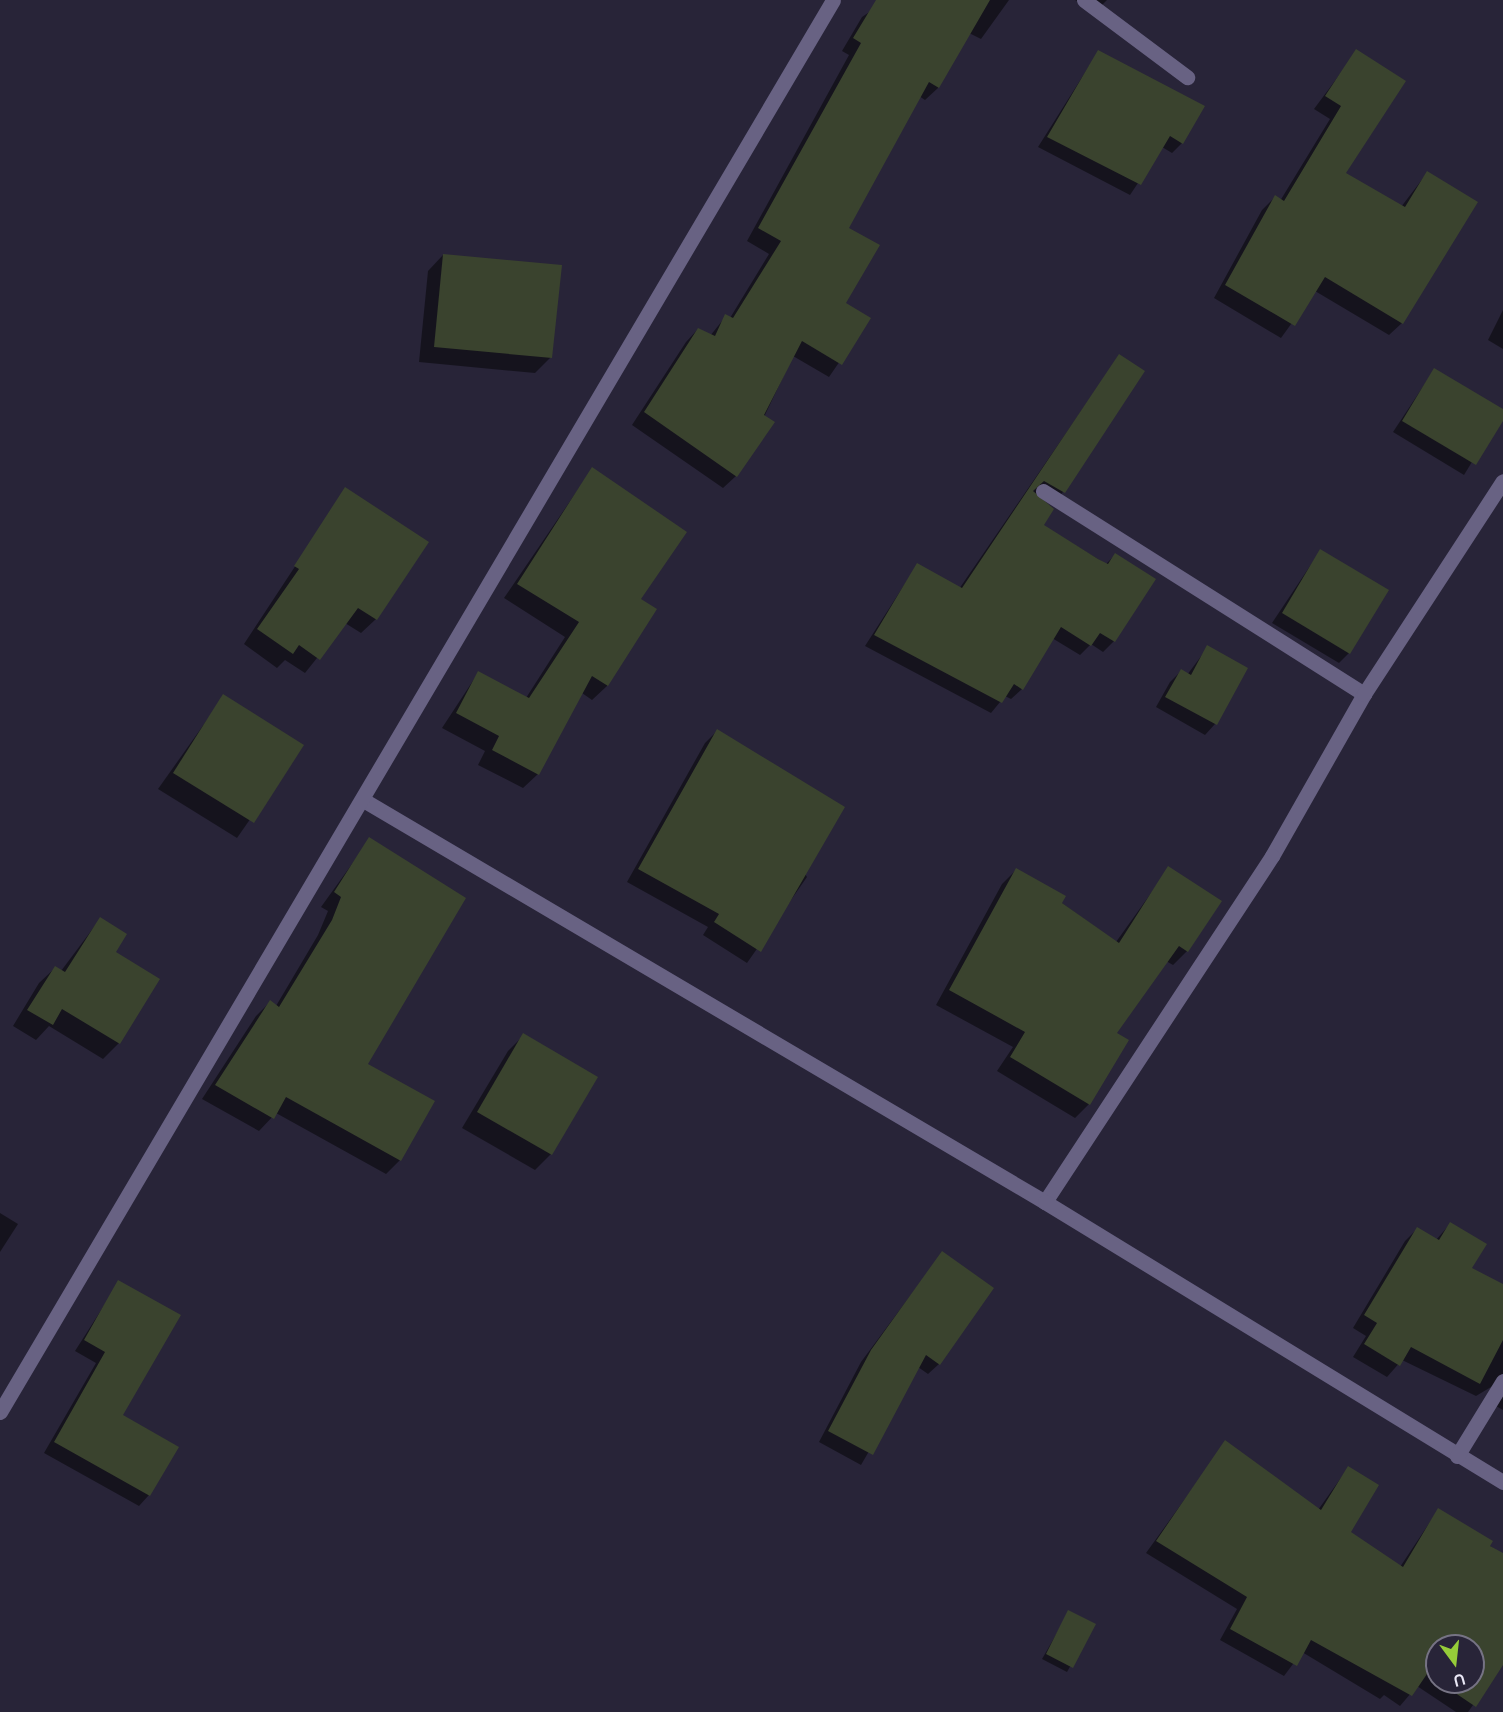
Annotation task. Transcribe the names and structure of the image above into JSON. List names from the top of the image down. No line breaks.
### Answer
{"north":"bottom"}
